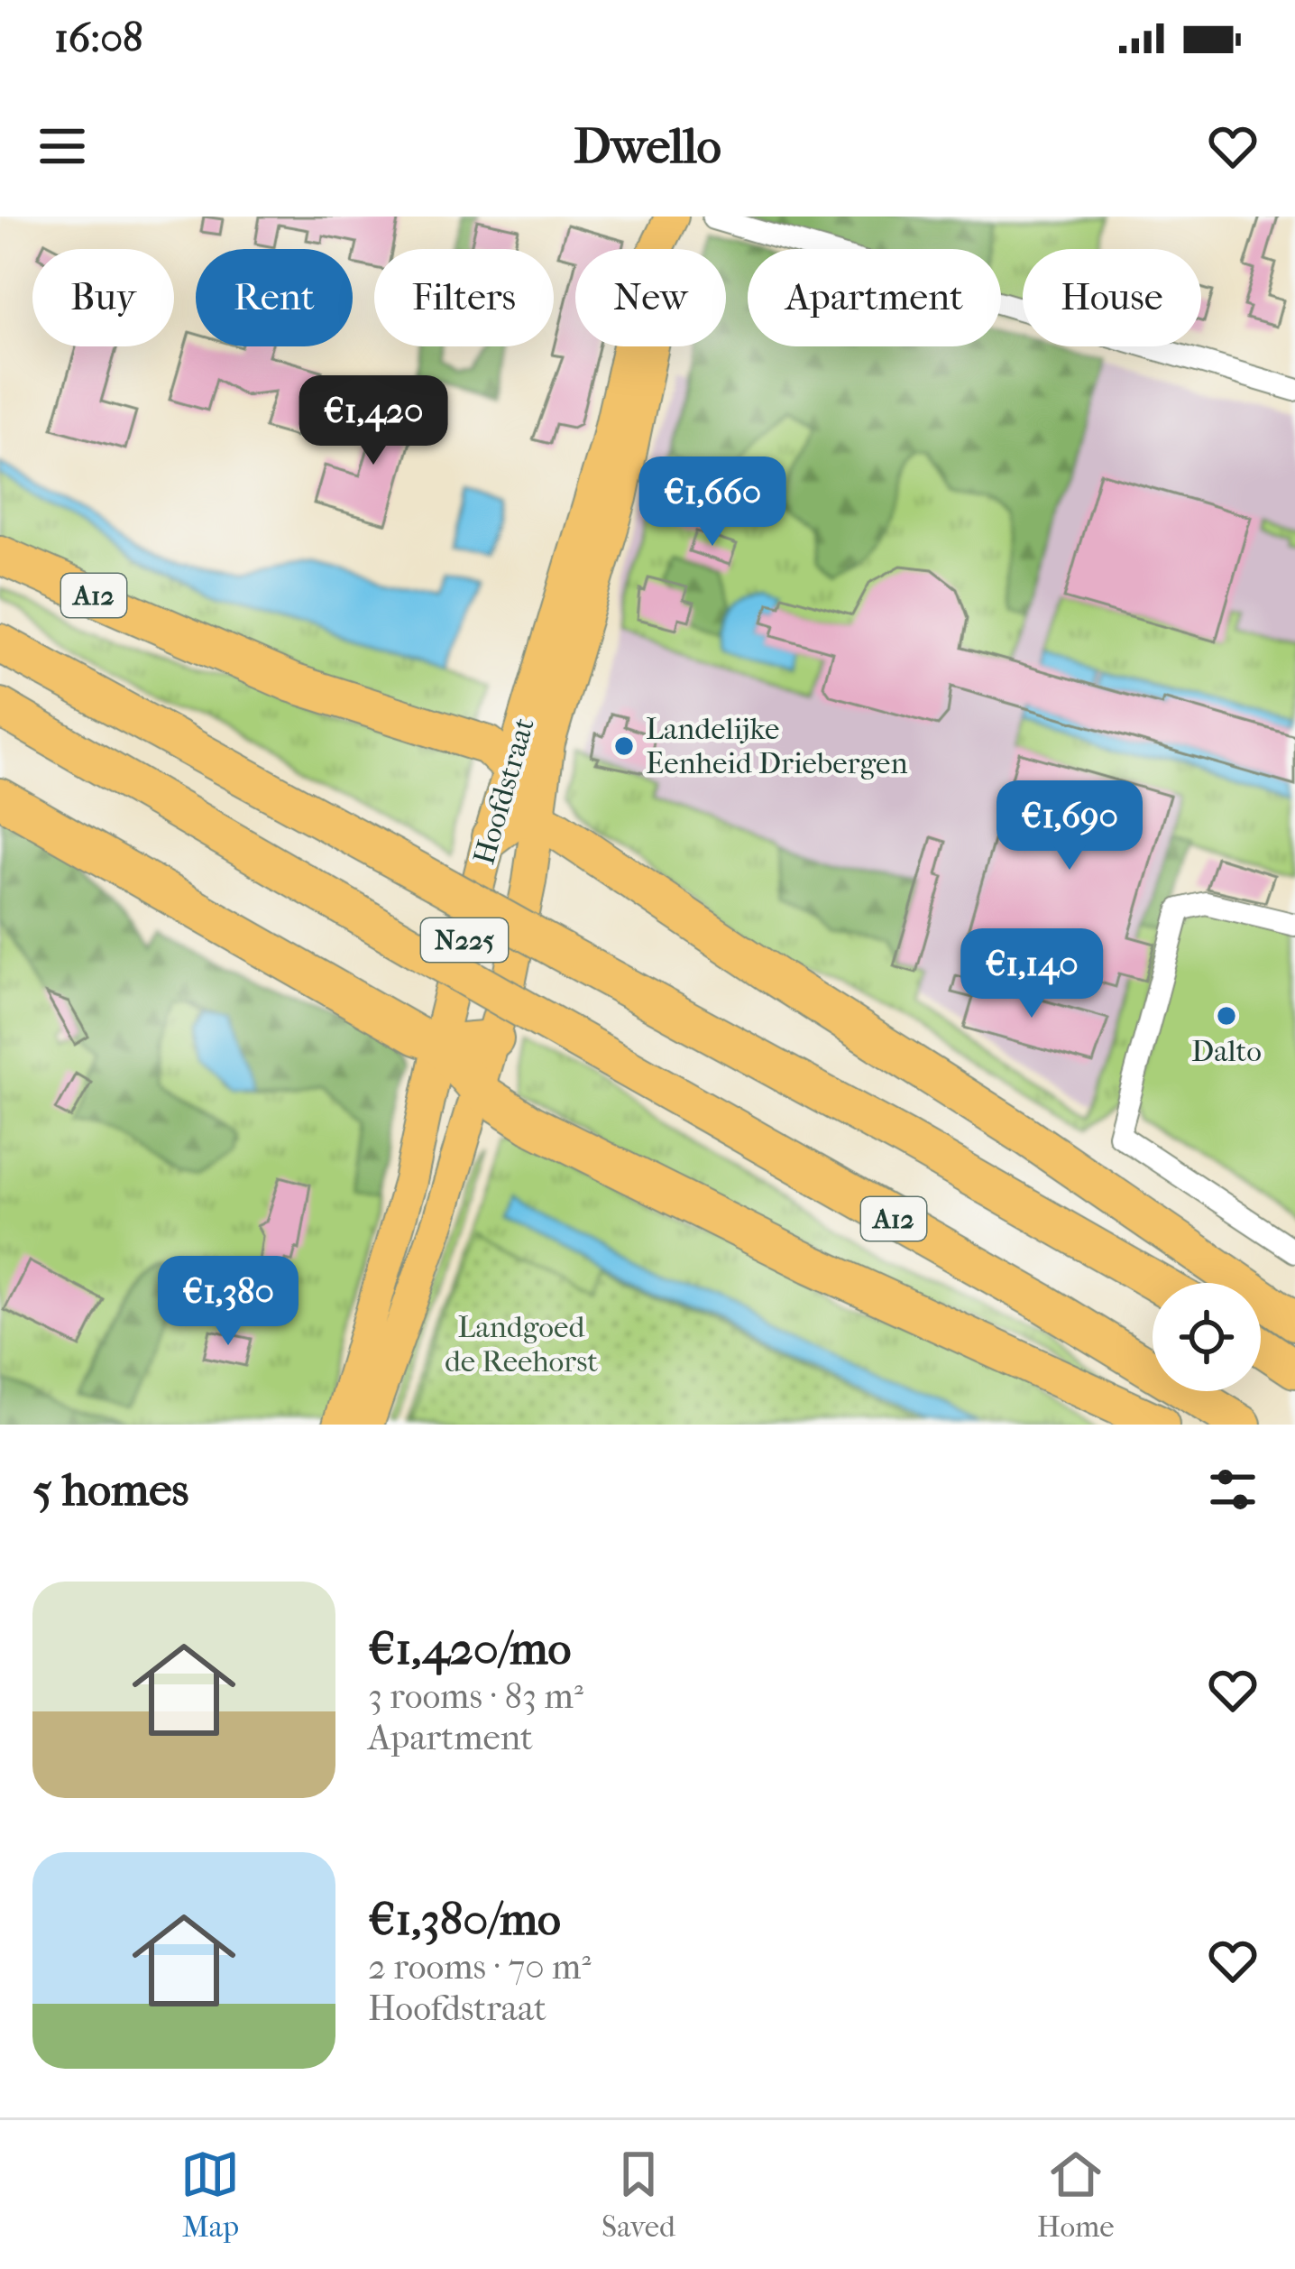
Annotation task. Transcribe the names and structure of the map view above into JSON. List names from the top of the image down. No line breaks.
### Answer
{"streets":{"highway":["A12"],"main road":["Hoofdstraat","N225"]},"crossings":[["A12","Hoofdstraat"]],"parks":["Landgoed de Reehorst"],"places":["Landelijke Eenheid Driebergen","Dalto"],"page":{"status":"16:08","header":"Dwello","chip":["Buy","Rent","Filters","New","Apartment","House"],"price":["€1,420","€1,660","€1,690","€1,140","€1,380"],"heading":"5 homes","list":[{"name":"€1,420/mo","note":"3 rooms · 83 m² · Apartment"},{"name":"€1,380/mo","note":"2 rooms · 70 m² · Hoofdstraat"}],"tabs":["Map","Saved","Home"]}}
